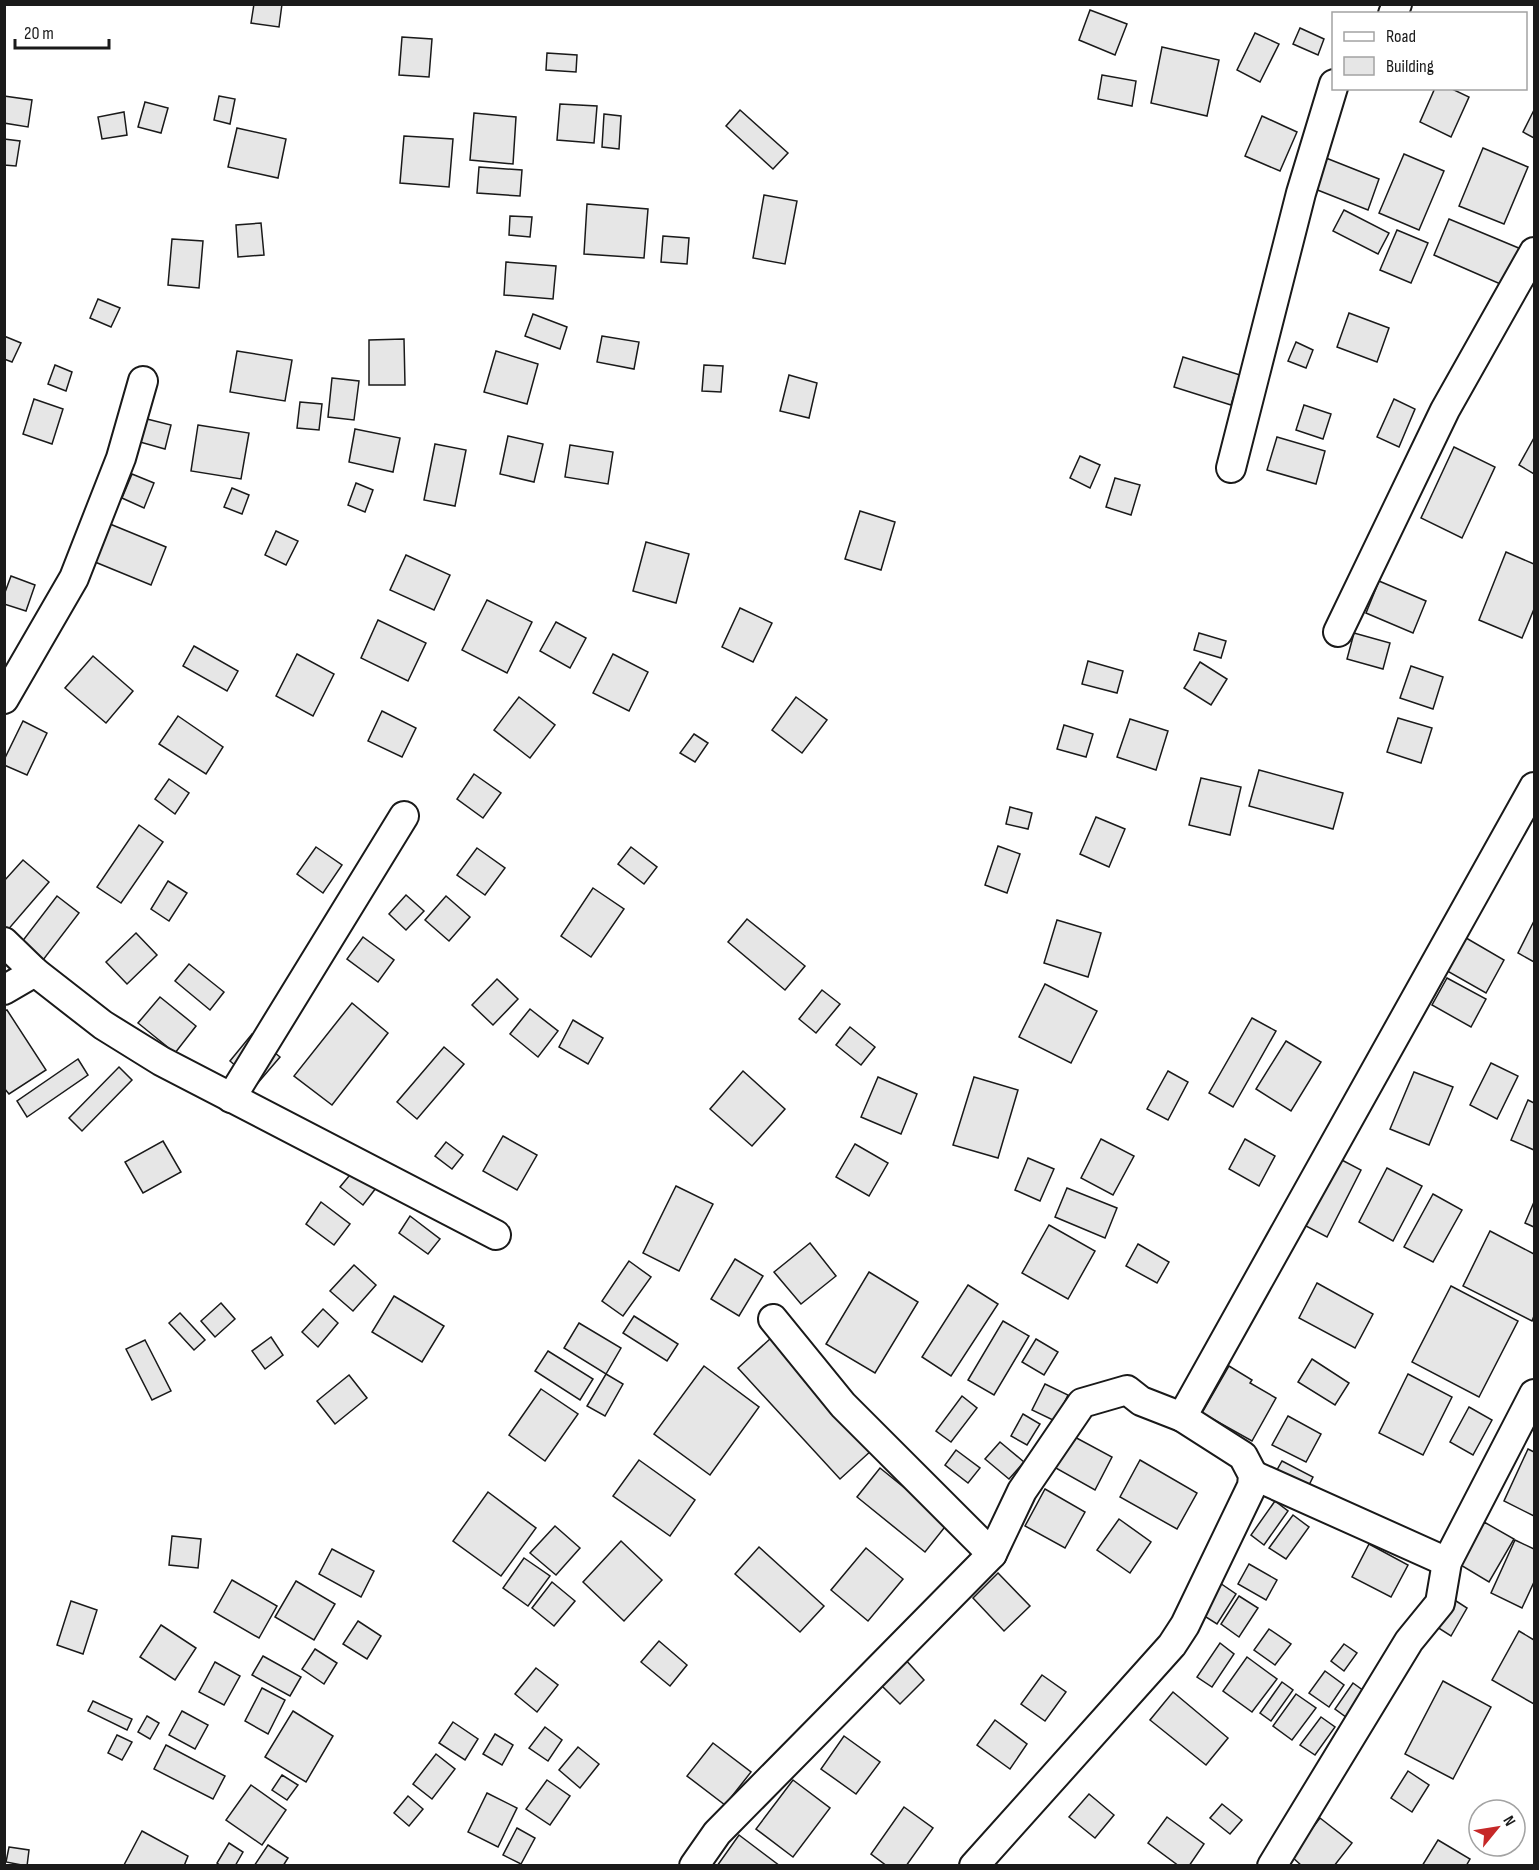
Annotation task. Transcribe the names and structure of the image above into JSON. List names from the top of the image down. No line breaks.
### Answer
{"legend":["Road","Building"],"scale_bar":"20 m","north":"top right"}
